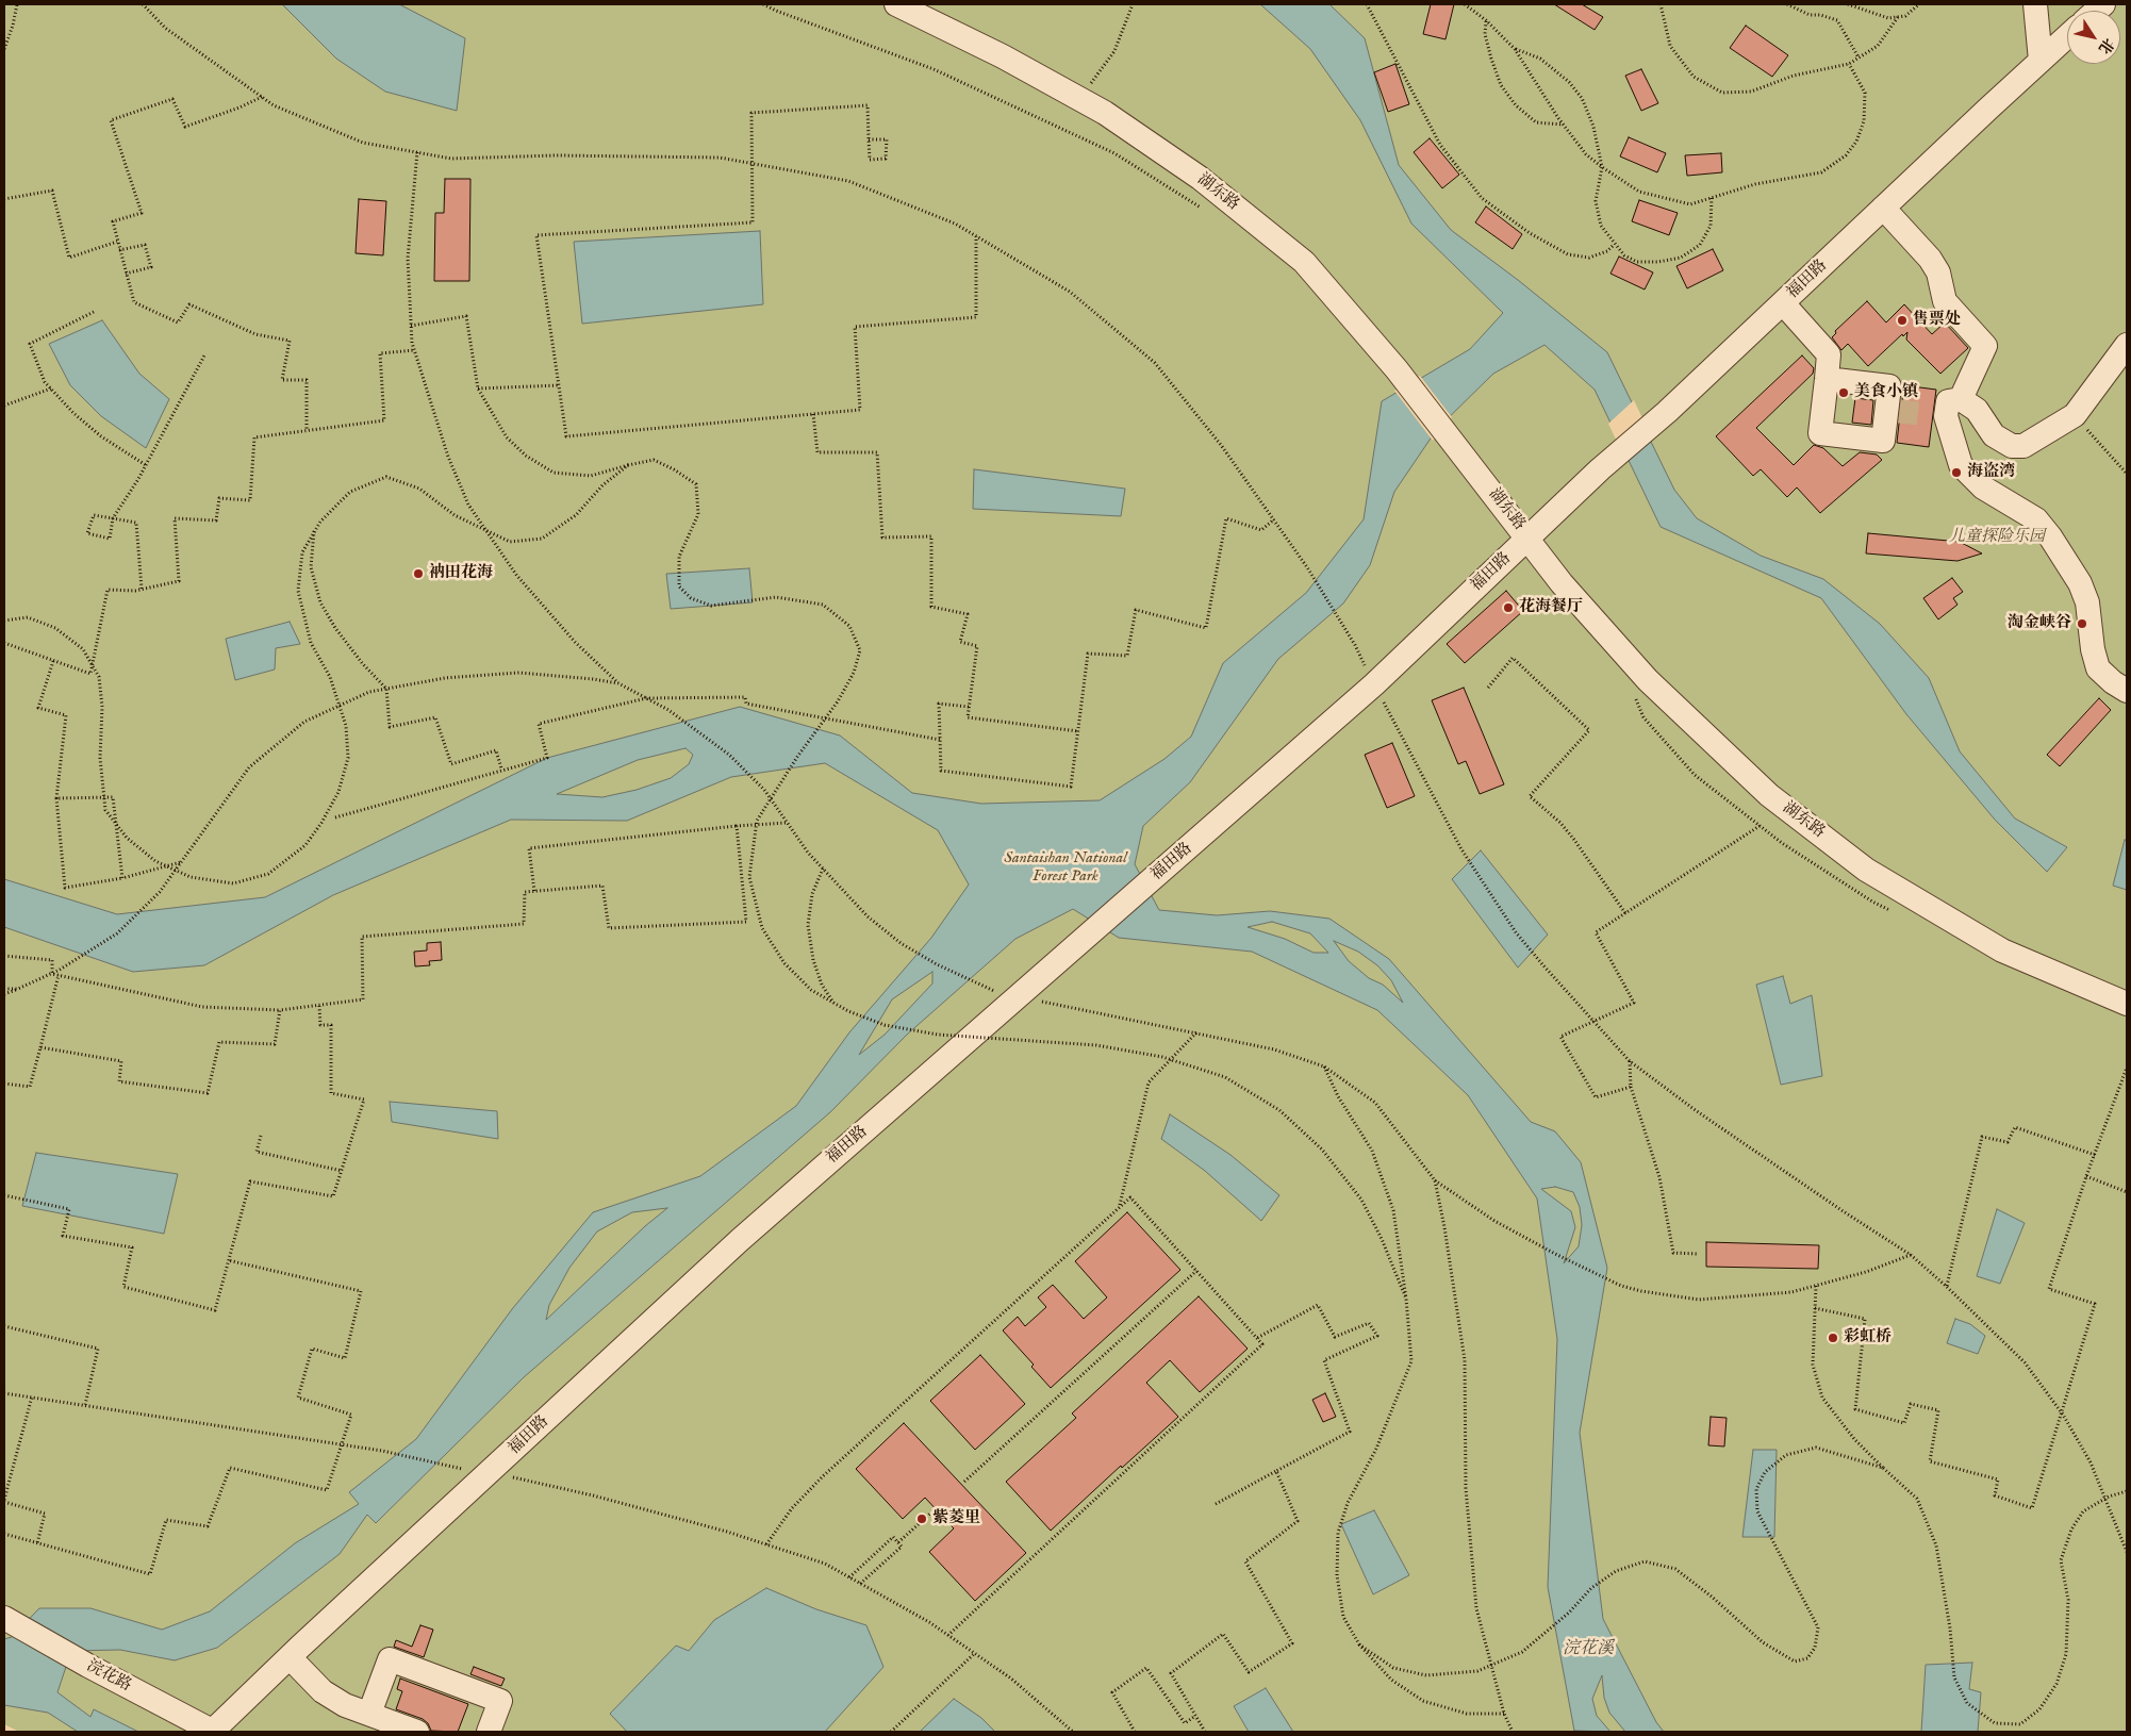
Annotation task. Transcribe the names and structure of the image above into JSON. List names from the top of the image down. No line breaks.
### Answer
{"streets":{"street":["湖东路","福田路","浣花路"]},"crossings":[["湖东路","福田路"],["福田路","浣花路"]],"water":["浣花溪"],"parks":["儿童探险乐园","Santaishan National Forest Park"],"places":["售票处","美食小镇","海盗湾","衲田花海","花海餐厅","淘金峡谷","彩虹桥","紫菱里"],"north":"bottom right"}
